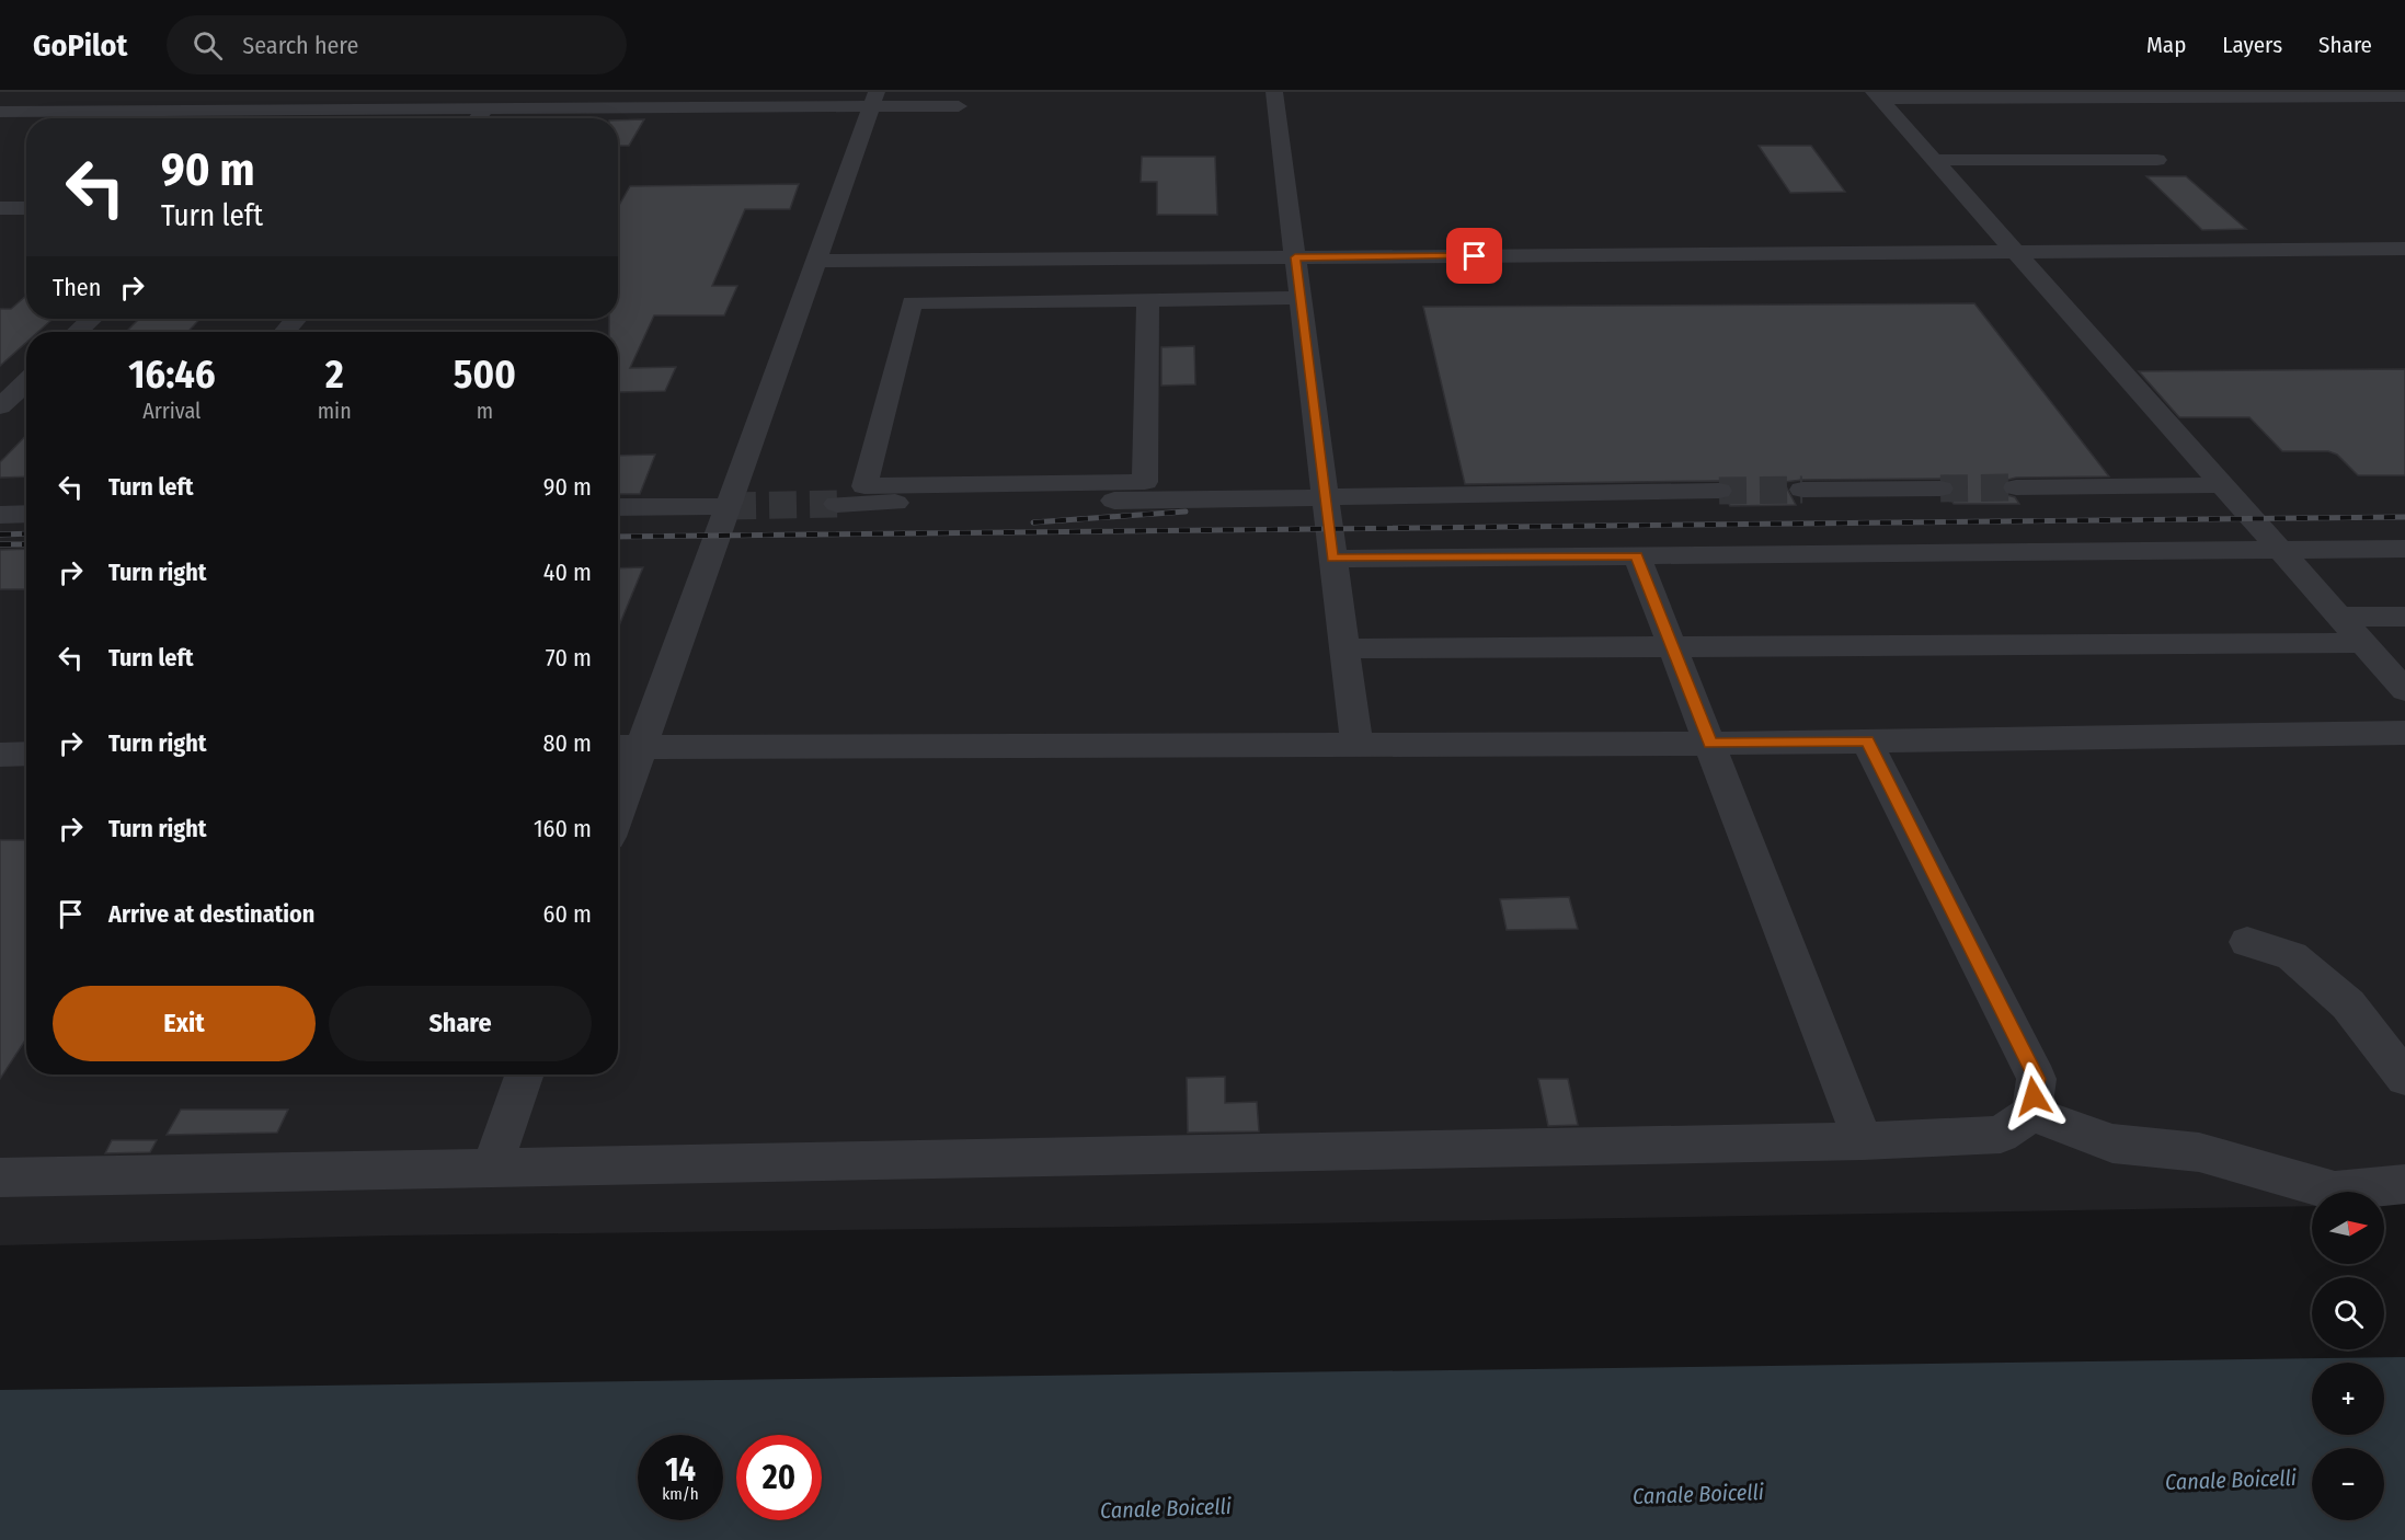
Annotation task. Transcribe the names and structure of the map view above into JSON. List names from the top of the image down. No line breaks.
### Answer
{"water":["Canale Boicelli"],"north":"right","page":{"header":"GoPilot","search":"Search here","nav":["Map","Layers","Share"],"turn":["90 m","Turn left"],"then":"Then","eta":["16:46","Arrival","2","min","500","m"],"list":[{"name":"Turn left","value":"90 m"},{"name":"Turn right","value":"40 m"},{"name":"Turn left","value":"70 m"},{"name":"Turn right","value":"80 m"},{"name":"Turn right","value":"160 m"},{"name":"Arrive at destination","value":"60 m"}],"buttons":["Exit","Share"],"map_buttons":["+","−"],"speed":"14 km/h","limit":"20"}}
